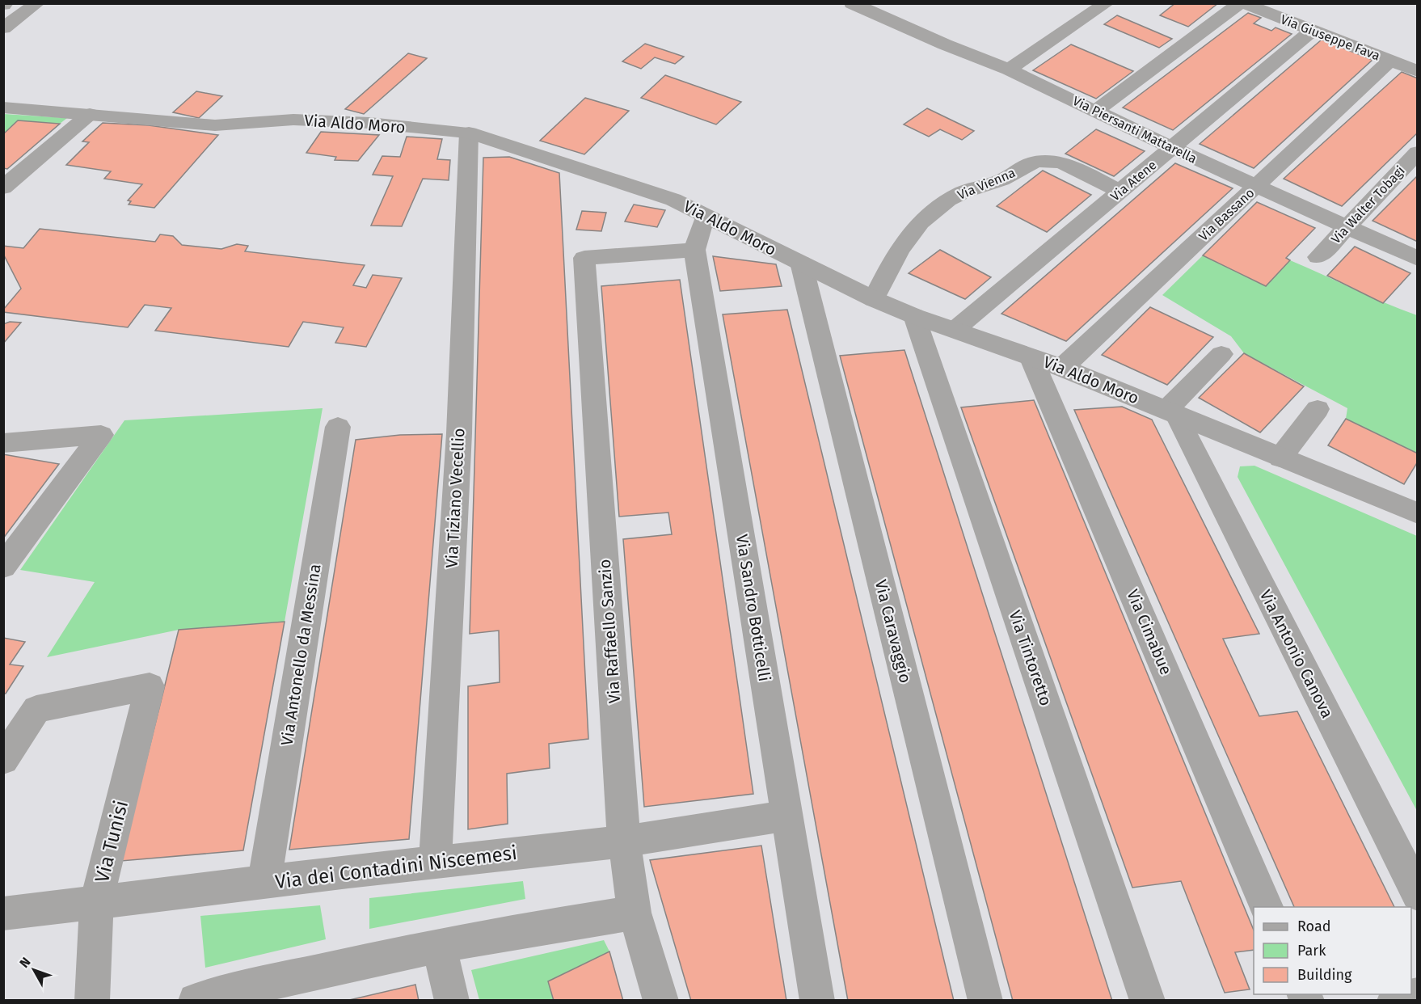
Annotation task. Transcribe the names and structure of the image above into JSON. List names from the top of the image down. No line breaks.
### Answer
{"streets":{"street":["Via Giuseppe Fava","Via Aldo Moro","Via Piersanti Mattarella","Via Atene","Via Vienna","Via Walter Tobagi","Via Bassano","Via Tiziano Vecellio","Via Sandro Botticelli","Via Raffaello Sanzio","Via Caravaggio","Via Cimabue","Via Antonio Canova","Via Antonello da Messina","Via Tintoretto","Via Tunisi","Via dei Contadini Niscemesi"]},"crossings":[["Via Giuseppe Fava","Via Atene"],["Via Giuseppe Fava","Via Bassano"],["Via Aldo Moro","Via Atene"],["Via Aldo Moro","Via Vienna"],["Via Aldo Moro","Via Bassano"],["Via Aldo Moro","Via Tiziano Vecellio"],["Via Aldo Moro","Via Sandro Botticelli"],["Via Aldo Moro","Via Caravaggio"],["Via Aldo Moro","Via Cimabue"],["Via Aldo Moro","Via Antonio Canova"],["Via Aldo Moro","Via Tintoretto"],["Via Piersanti Mattarella","Via Atene"],["Via Piersanti Mattarella","Via Walter Tobagi"],["Via Piersanti Mattarella","Via Bassano"],["Via Atene","Via Vienna"],["Via Tiziano Vecellio","Via dei Contadini Niscemesi"],["Via Sandro Botticelli","Via Raffaello Sanzio"],["Via Sandro Botticelli","Via dei Contadini Niscemesi"],["Via Raffaello Sanzio","Via dei Contadini Niscemesi"],["Via Antonello da Messina","Via dei Contadini Niscemesi"],["Via Tunisi","Via dei Contadini Niscemesi"]],"legend":["Road","Park","Building"],"north":"top left"}
